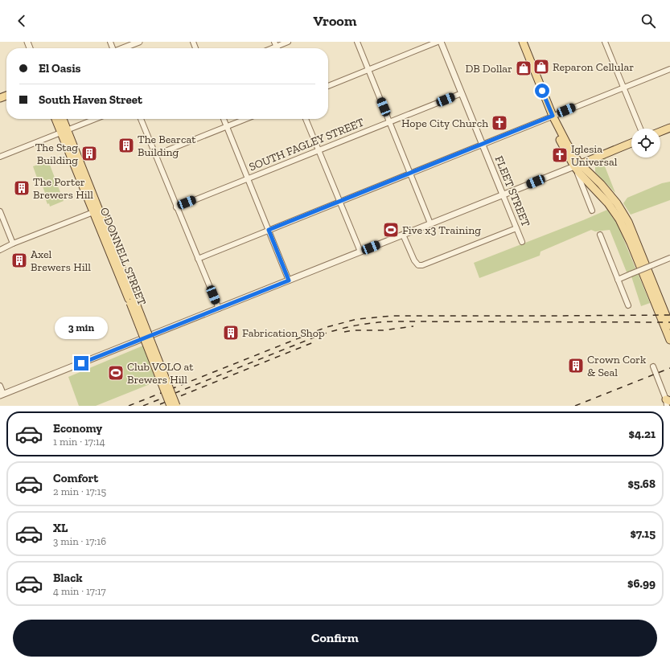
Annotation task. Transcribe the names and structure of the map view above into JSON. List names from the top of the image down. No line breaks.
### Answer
{"streets":{"main road":["O'DONNELL STREET"],"street":["SOUTH FAGLEY STREET","FLEET STREET"]},"crossings":[["SOUTH FAGLEY STREET","FLEET STREET"]],"places":{"shop":["Reparon Cellular","DB Dollar"],"church":["Hope City Church","Iglesia Universal"],"building":["The Bearcat Building","The Stag Building","The Porter Brewers Hill","Axel Brewers Hill","Fabrication Shop","Crown Cork & Seal"],"sports":["Five x3 Training","Club VOLO at Brewers Hill"]},"page":{"header":"Vroom","banner":["El Oasis","South Haven Street"],"bubble":"3 min","list":[{"name":"Economy","note":"1 min · 17:14","value":"$4.21"},{"name":"Comfort","note":"2 min · 17:15","value":"$5.68"},{"name":"XL","note":"3 min · 17:16","value":"$7.15"},{"name":"Black","note":"4 min · 17:17","value":"$6.99"}],"buttons":"Confirm"}}
